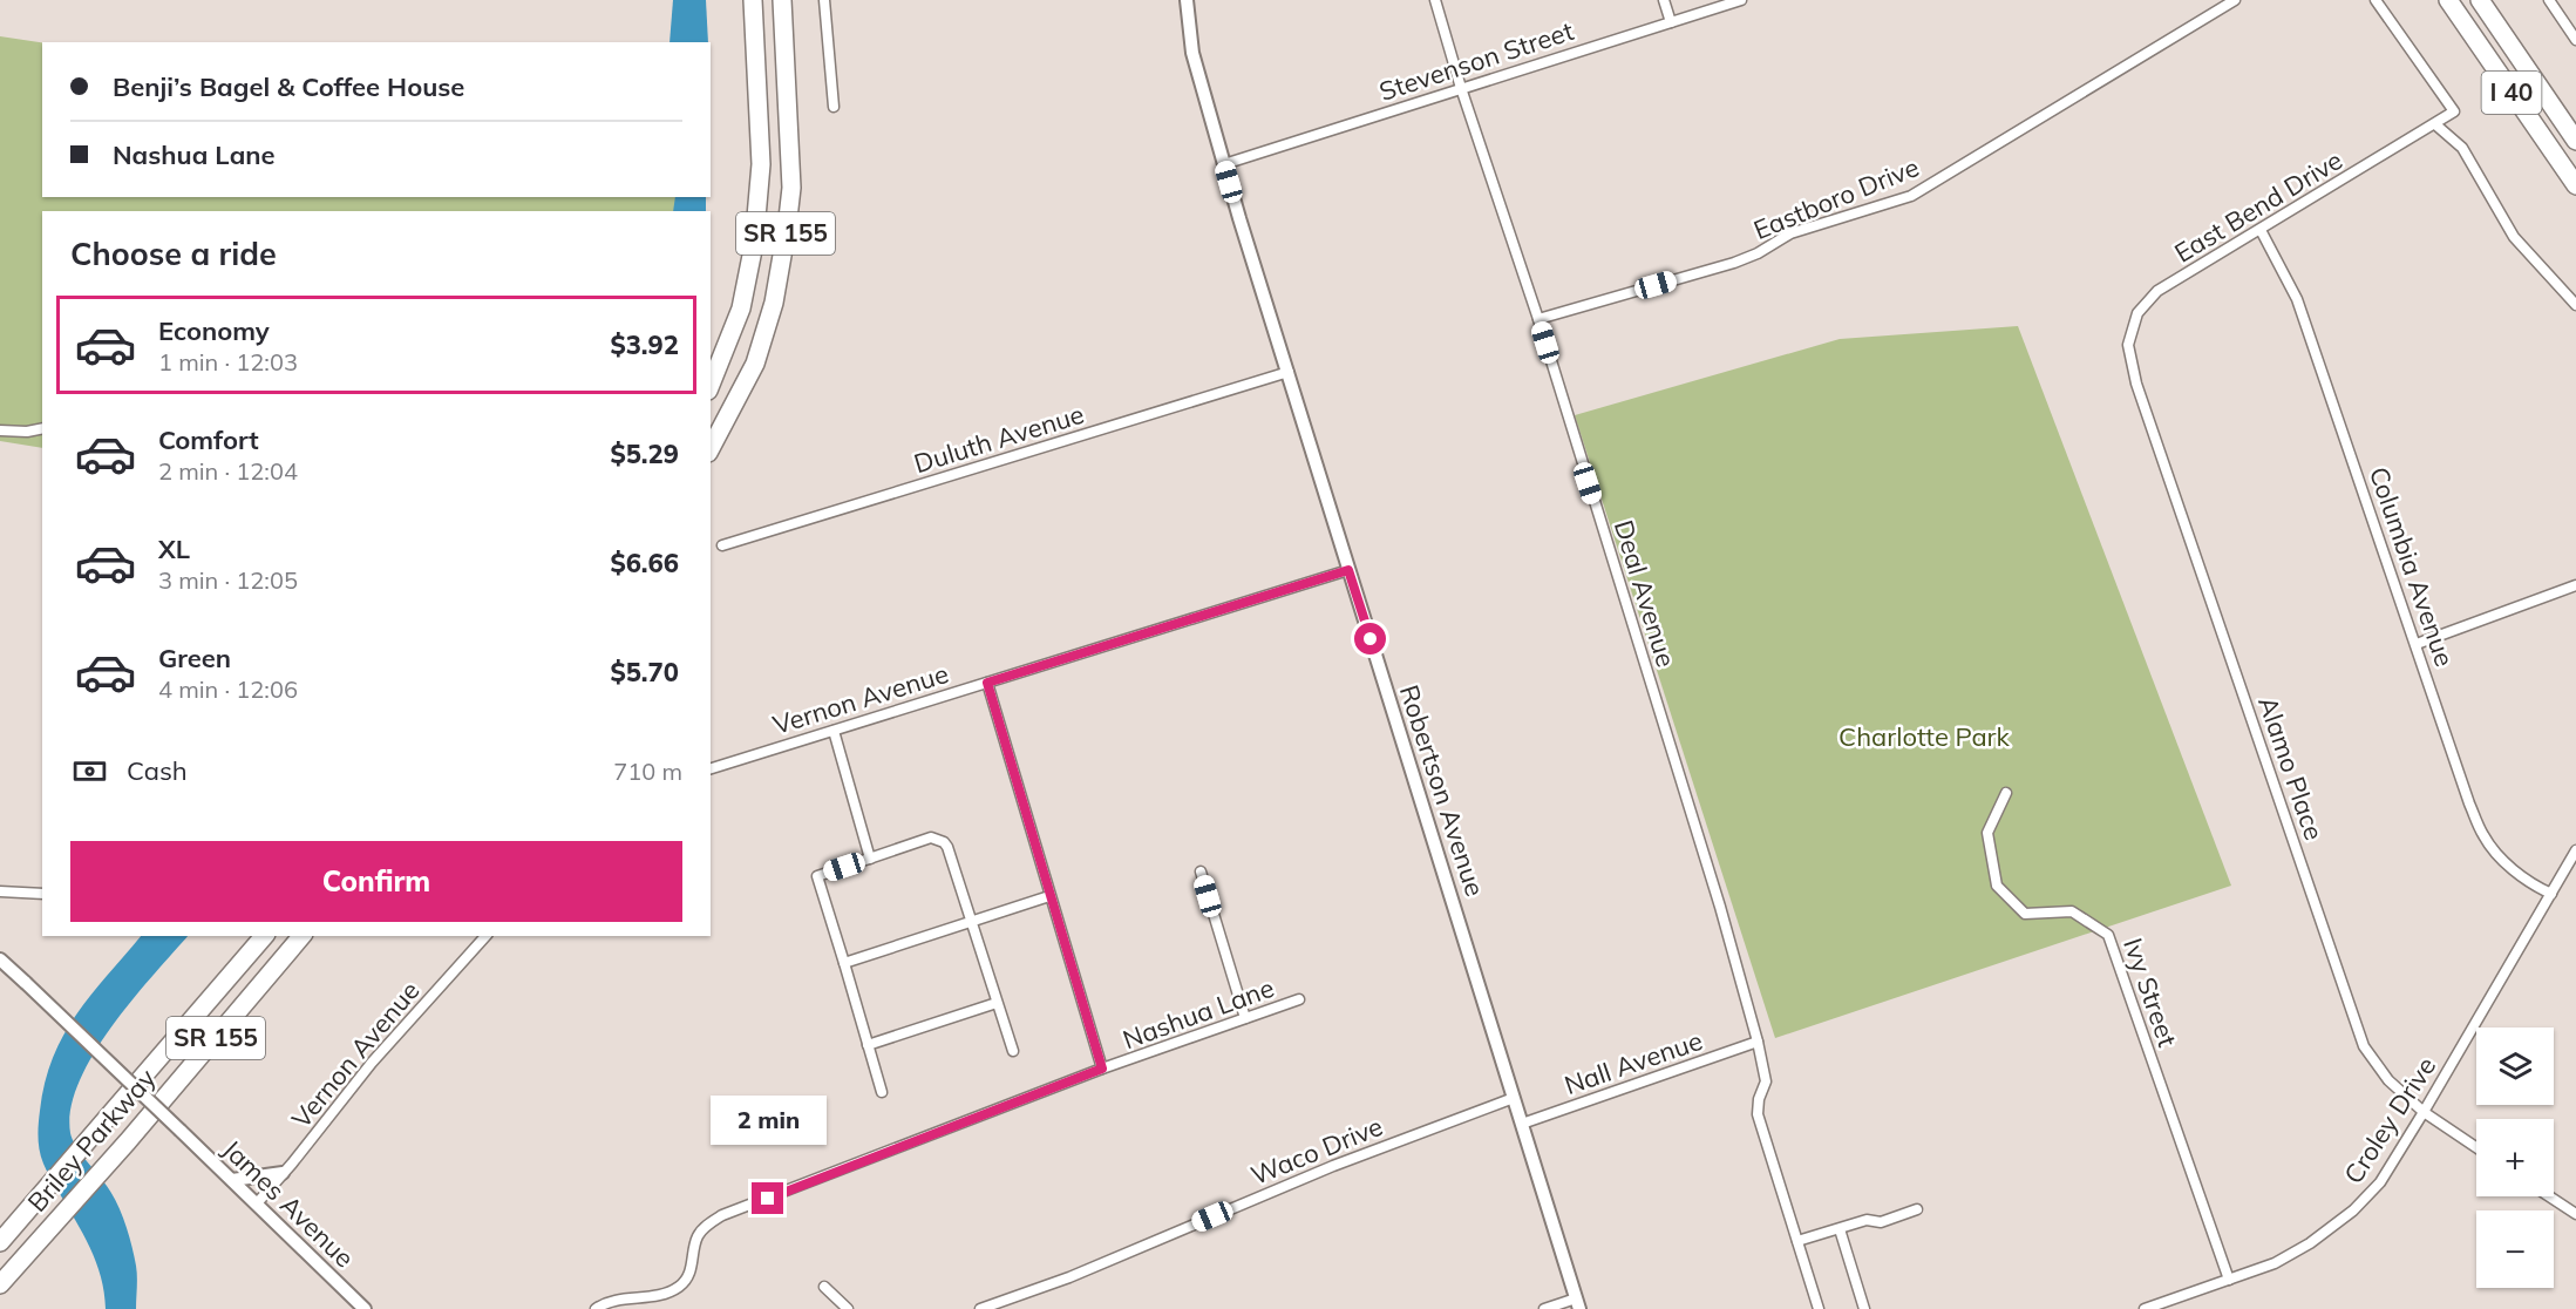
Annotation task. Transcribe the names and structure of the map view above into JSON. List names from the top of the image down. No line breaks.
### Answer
{"streets":{"highway":["I 40","SR 155","Briley Parkway"],"street":["Stevenson Street","Eastboro Drive","East Bend Drive","Duluth Avenue","Columbia Avenue","Deal Avenue","Vernon Avenue","Alamo Place","Robertson Avenue","Ivy Street","Nashua Lane","Nall Avenue","Croley Drive","Waco Drive","James Avenue"]},"crossings":[["Stevenson Street","Deal Avenue"],["Stevenson Street","Robertson Avenue"],["Eastboro Drive","Deal Avenue"],["East Bend Drive","Columbia Avenue"],["East Bend Drive","Alamo Place"],["Duluth Avenue","Robertson Avenue"],["Columbia Avenue","Croley Drive"],["Deal Avenue","Nall Avenue"],["Vernon Avenue","Robertson Avenue"],["Vernon Avenue","James Avenue"],["Alamo Place","Croley Drive"],["Robertson Avenue","Nall Avenue"],["Robertson Avenue","Waco Drive"],["Ivy Street","Croley Drive"]],"parks":["Charlotte Park"],"page":{"banner":["Benji’s Bagel & Coffee House","Nashua Lane"],"heading":"Choose a ride","list":[{"name":"Economy","note":"1 min · 12:03","value":"$3.92"},{"name":"Comfort","note":"2 min · 12:04","value":"$5.29"},{"name":"XL","note":"3 min · 12:05","value":"$6.66"},{"name":"Green","note":"4 min · 12:06","value":"$5.70"}],"pay":["Cash","710 m"],"buttons":"Confirm","map_buttons":["+","−"],"bubble":"2 min"}}
